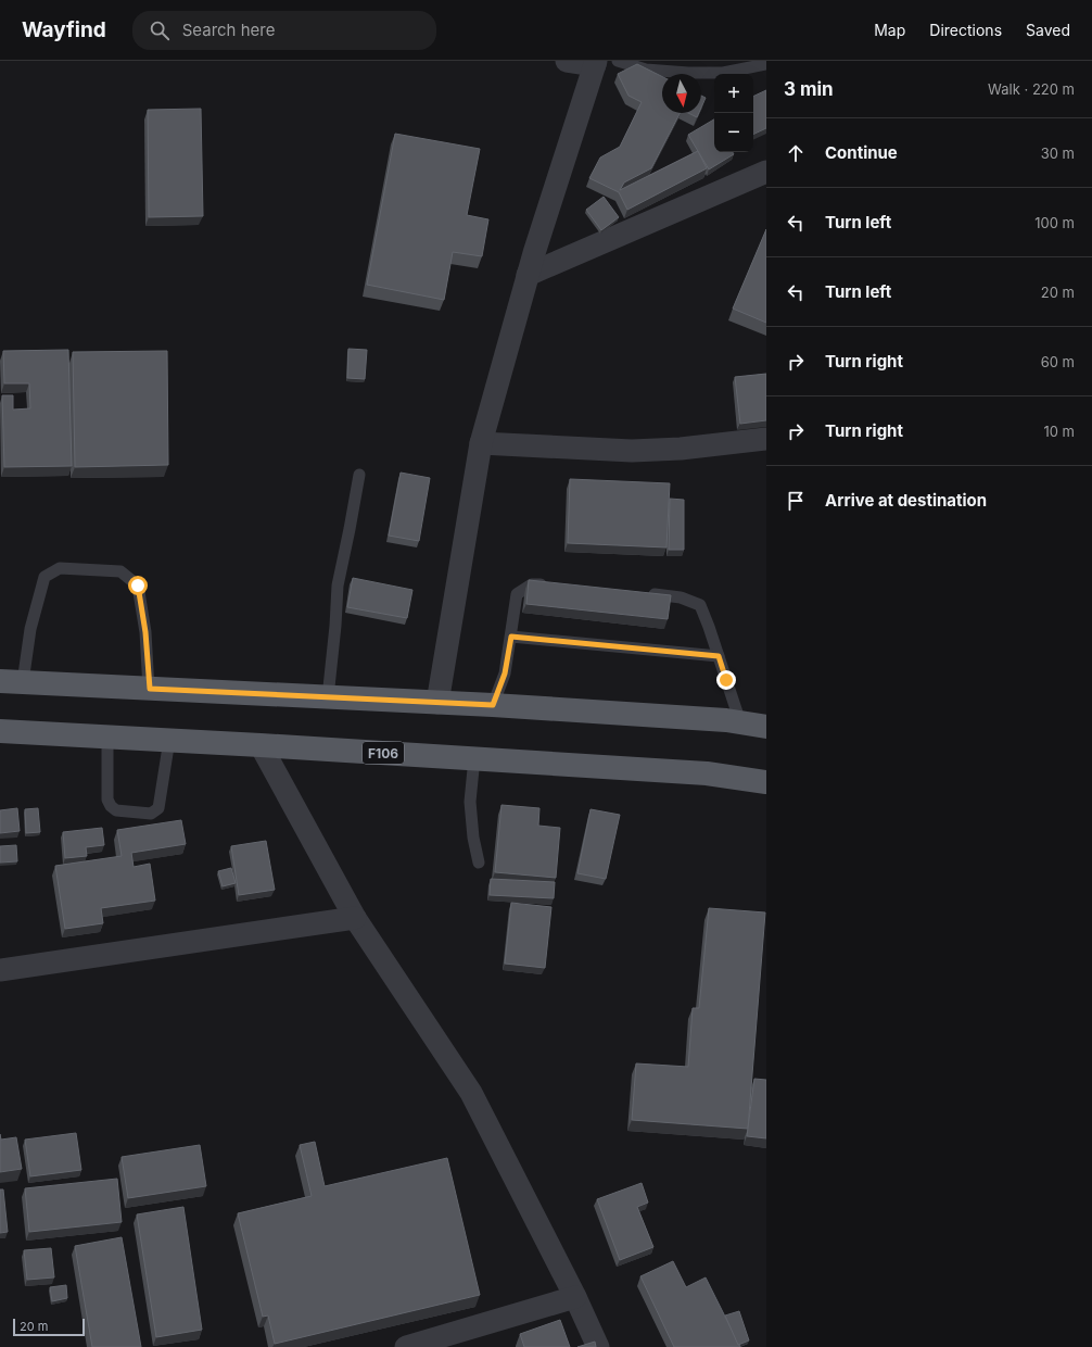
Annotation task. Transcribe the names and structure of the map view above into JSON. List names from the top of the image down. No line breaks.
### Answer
{"streets":{"main road":["F106"]},"scale_bar":"20 m","north":"bottom","page":{"header":"Wayfind","search":"Search here","nav":["Map","Directions","Saved"],"heading":["3 min","Walk · 220 m"],"map_buttons":["+","−"],"list":[["Continue","30 m"],["Turn left","100 m"],["Turn left","20 m"],["Turn right","60 m"],["Turn right","10 m"],"Arrive at destination"],"scale":"20 m"}}
